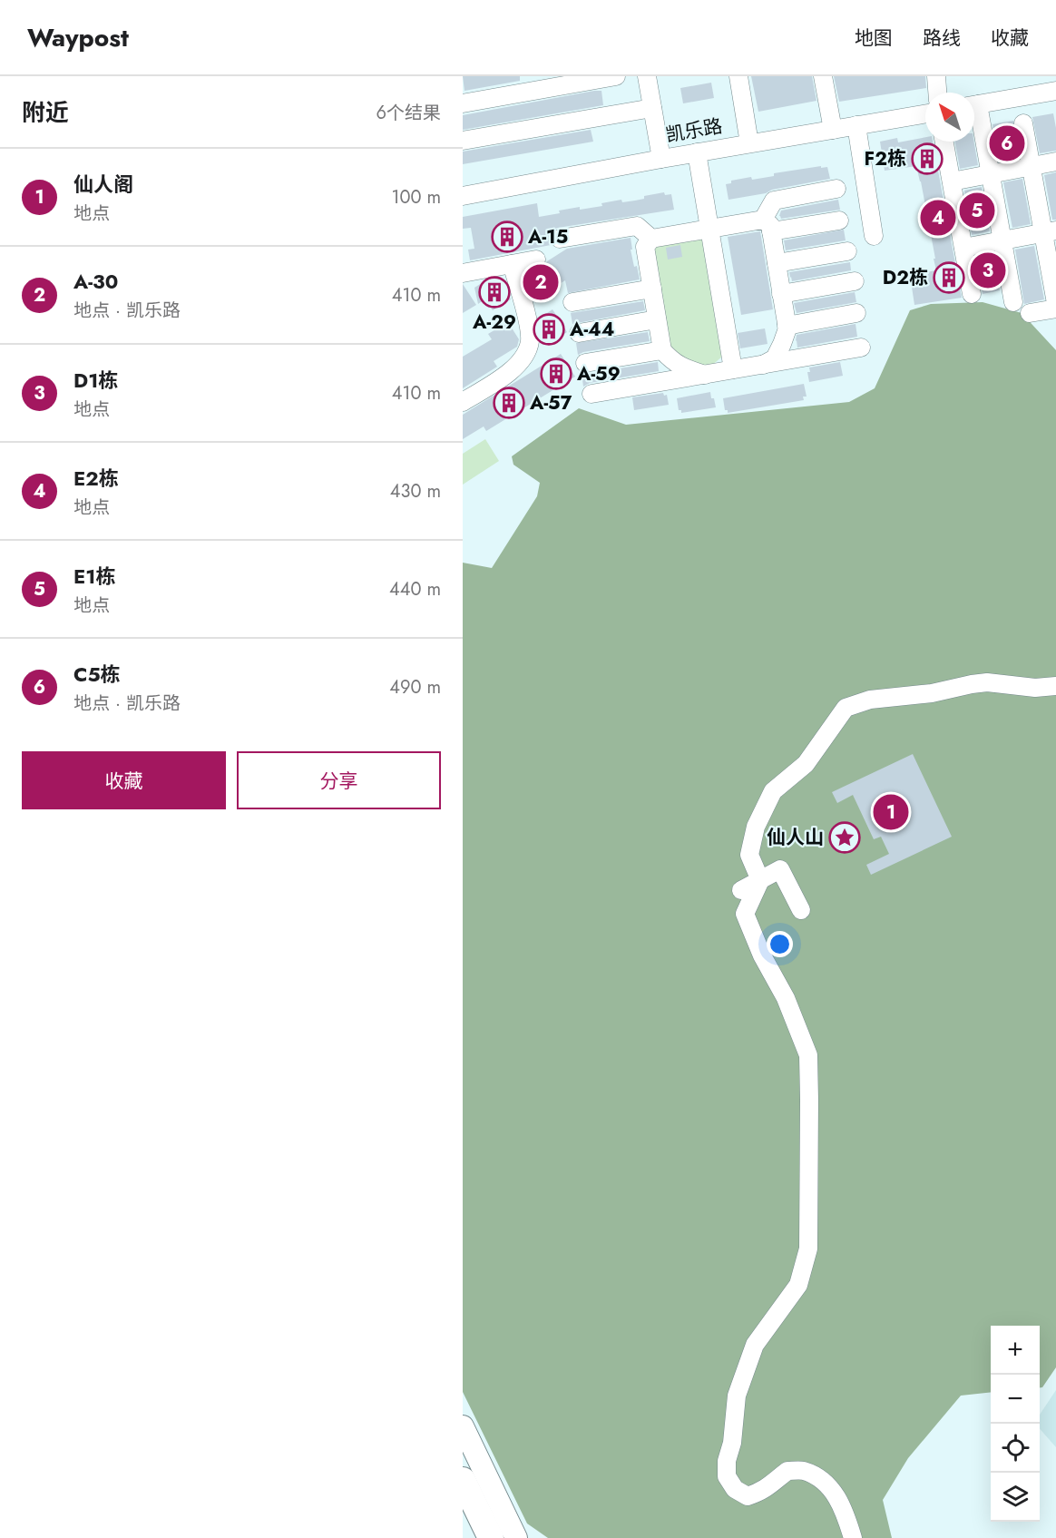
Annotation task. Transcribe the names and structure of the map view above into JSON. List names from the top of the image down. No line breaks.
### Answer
{"streets":{"street":["凯乐路"]},"places":{"building":["F2栋","A-15","D2栋","A-29","A-44","A-59","A-57"],"place":["仙人山"]},"north":"top left","page":{"header":"Waypost","nav":["地图","路线","收藏"],"heading":["附近","6个结果"],"pins":["6","5","4","3","2","1"],"list":[{"mark":"1","name":"仙人阁","note":"地点","value":"100 m"},{"mark":"2","name":"A-30","note":"地点 · 凯乐路","value":"410 m"},{"mark":"3","name":"D1栋","note":"地点","value":"410 m"},{"mark":"4","name":"E2栋","note":"地点","value":"430 m"},{"mark":"5","name":"E1栋","note":"地点","value":"440 m"},{"mark":"6","name":"C5栋","note":"地点 · 凯乐路","value":"490 m"}],"buttons":["收藏","分享"],"map_buttons":["+","−"]}}
